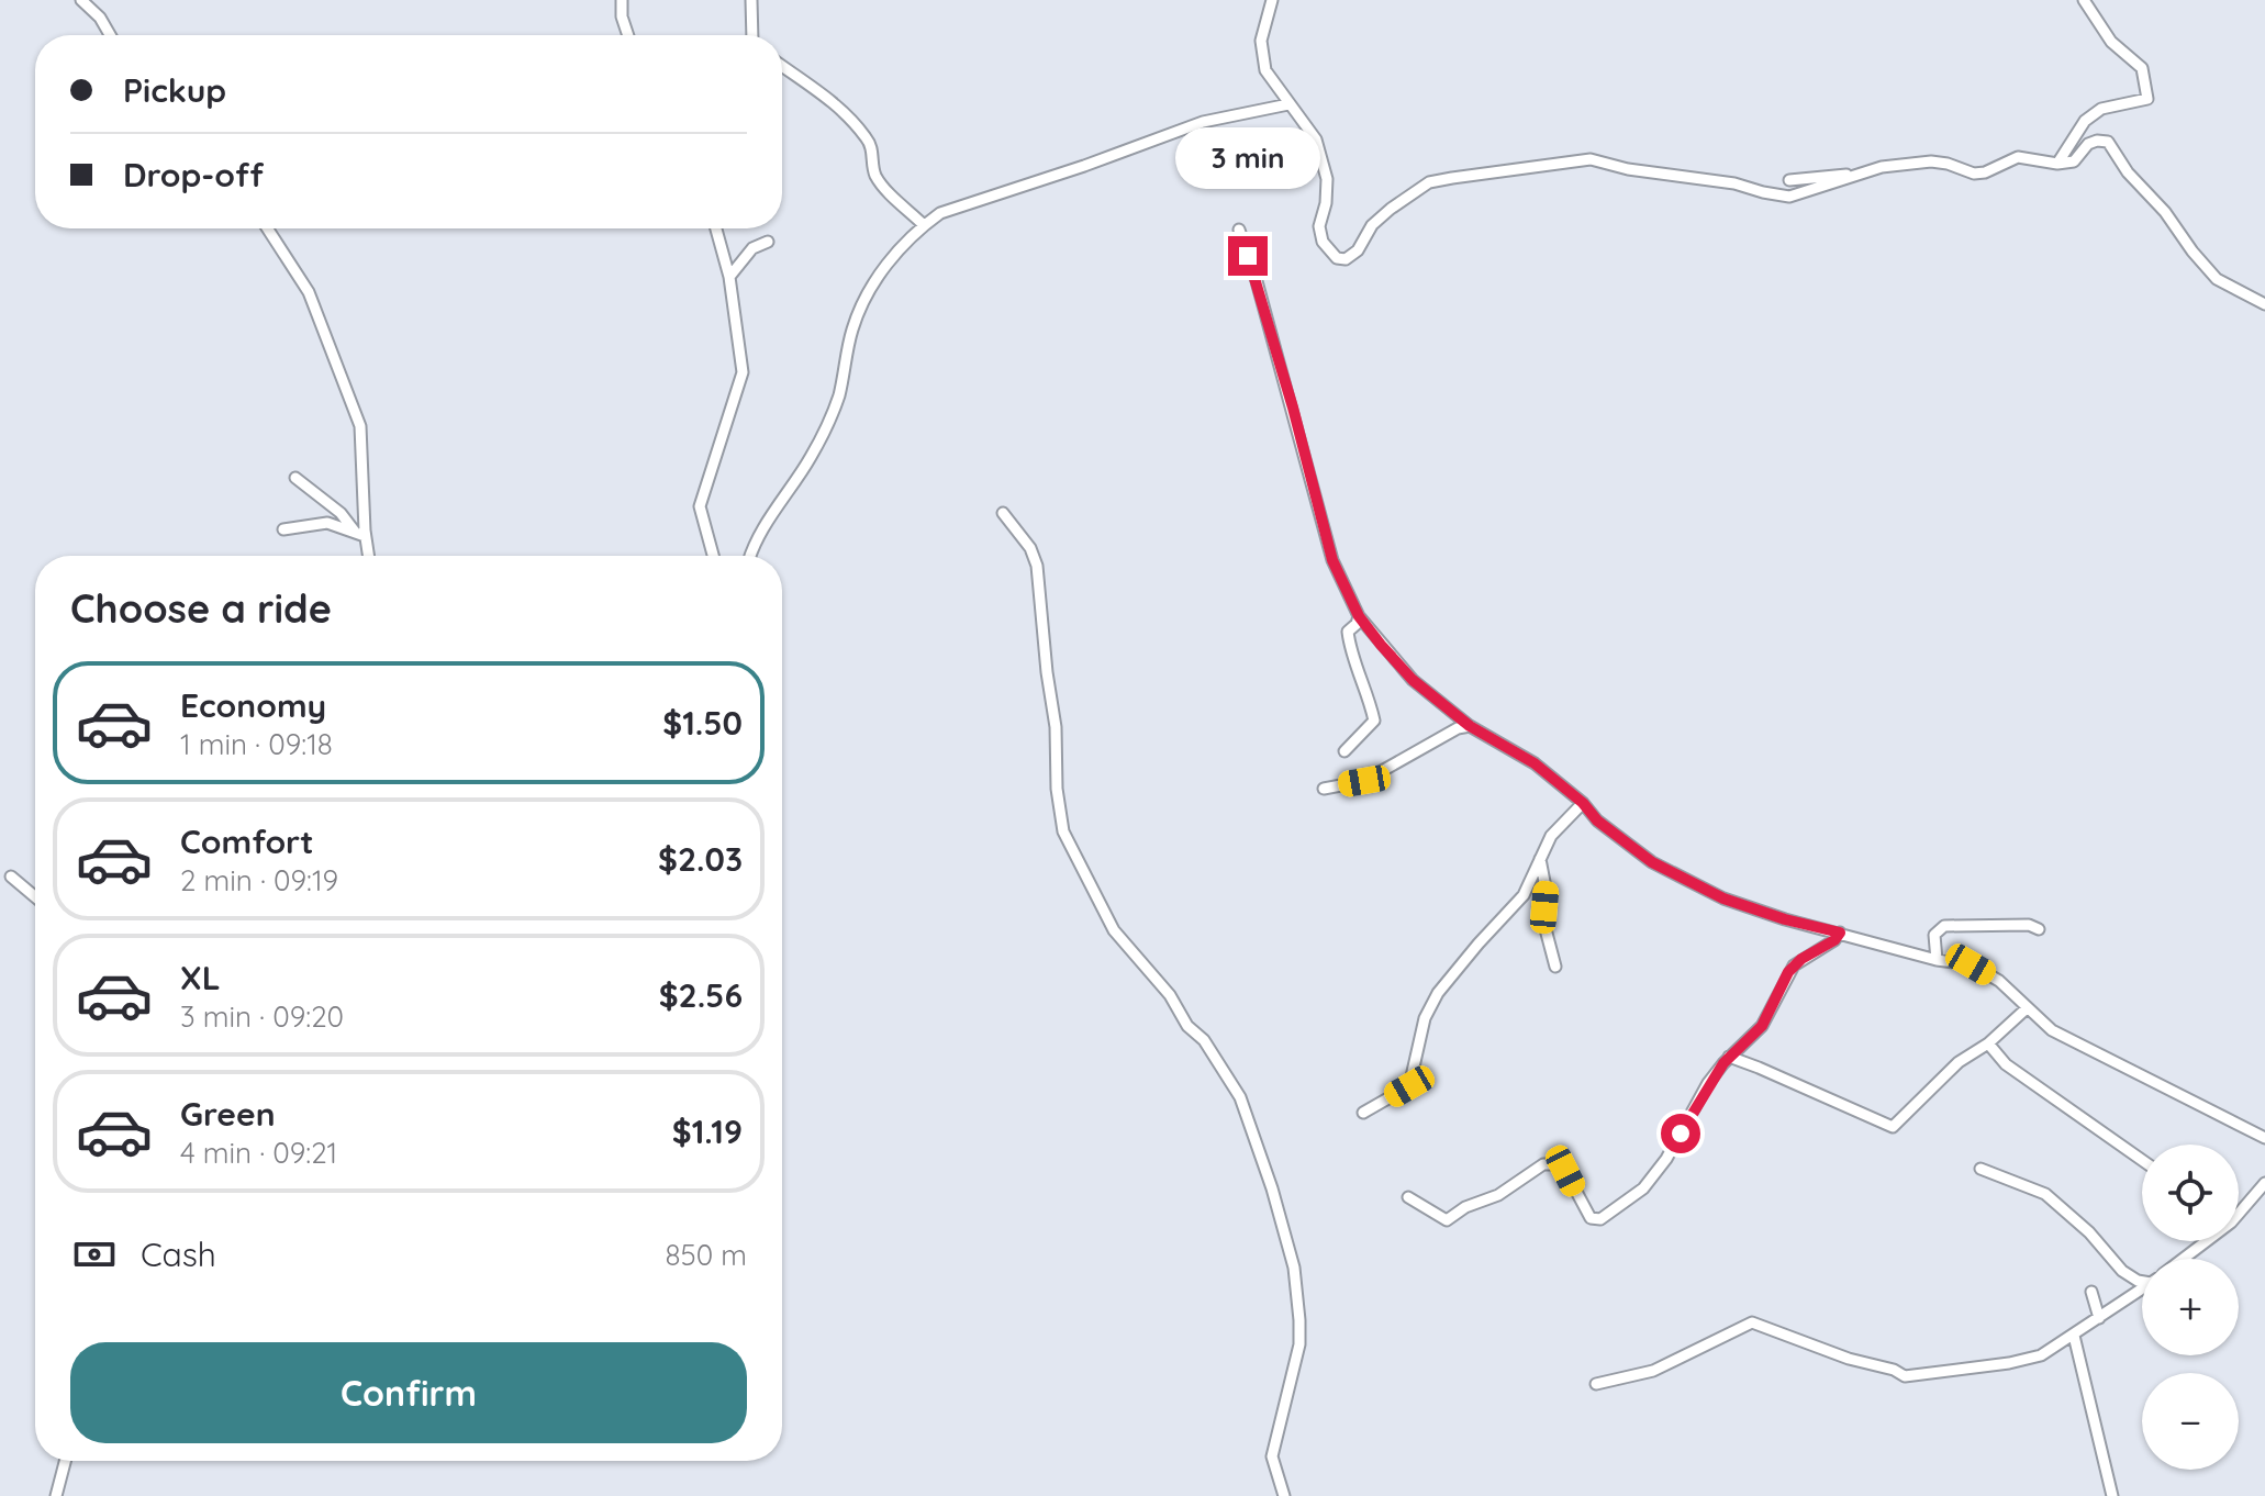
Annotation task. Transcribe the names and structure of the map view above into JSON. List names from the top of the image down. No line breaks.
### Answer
{"page":{"banner":["Pickup","Drop-off"],"bubble":"3 min","heading":"Choose a ride","list":[{"name":"Economy","note":"1 min · 09:18","value":"$1.50"},{"name":"Comfort","note":"2 min · 09:19","value":"$2.03"},{"name":"XL","note":"3 min · 09:20","value":"$2.56"},{"name":"Green","note":"4 min · 09:21","value":"$1.19"}],"map_buttons":["+","−"],"pay":["Cash","850 m"],"buttons":"Confirm"}}
